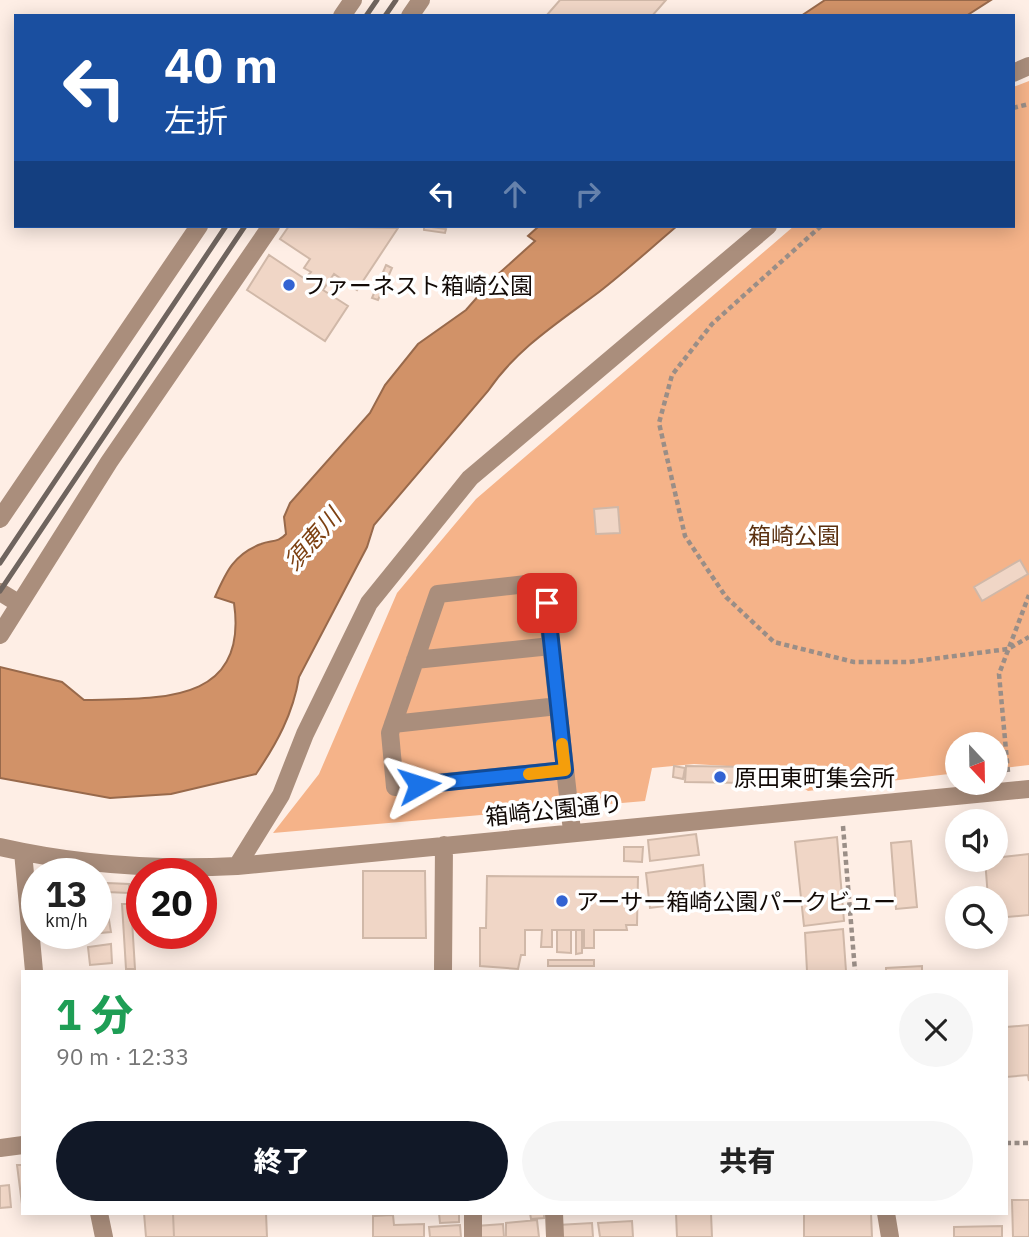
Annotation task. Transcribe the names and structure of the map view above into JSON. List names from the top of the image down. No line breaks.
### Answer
{"streets":{"street":["箱崎公園通り"]},"water":["須恵川"],"parks":["箱崎公園"],"places":["ファーネスト箱崎公園","原田東町集会所","アーサー箱崎公園パークビュー"],"north":"bottom","page":{"turn":["40 m","左折"],"speed":"13 km/h","limit":"20","heading":["1 分","90 m · 12:33"],"buttons":["終了","共有"]}}
